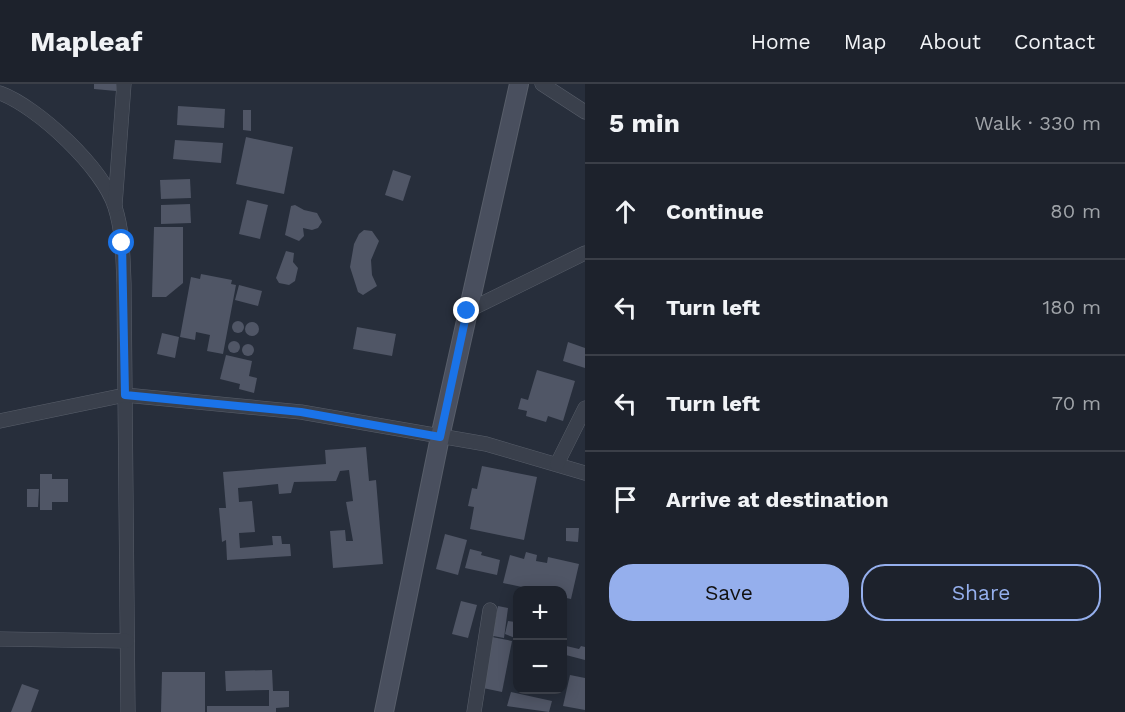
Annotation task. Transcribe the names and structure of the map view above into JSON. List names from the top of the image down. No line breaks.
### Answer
{"page":{"header":"Mapleaf","nav":["Home","Map","About","Contact"],"heading":["5 min","Walk · 330 m"],"list":[["Continue","80 m"],["Turn left","180 m"],["Turn left","70 m"],"Arrive at destination"],"buttons":["Save","Share"],"map_buttons":["+","−"]}}
